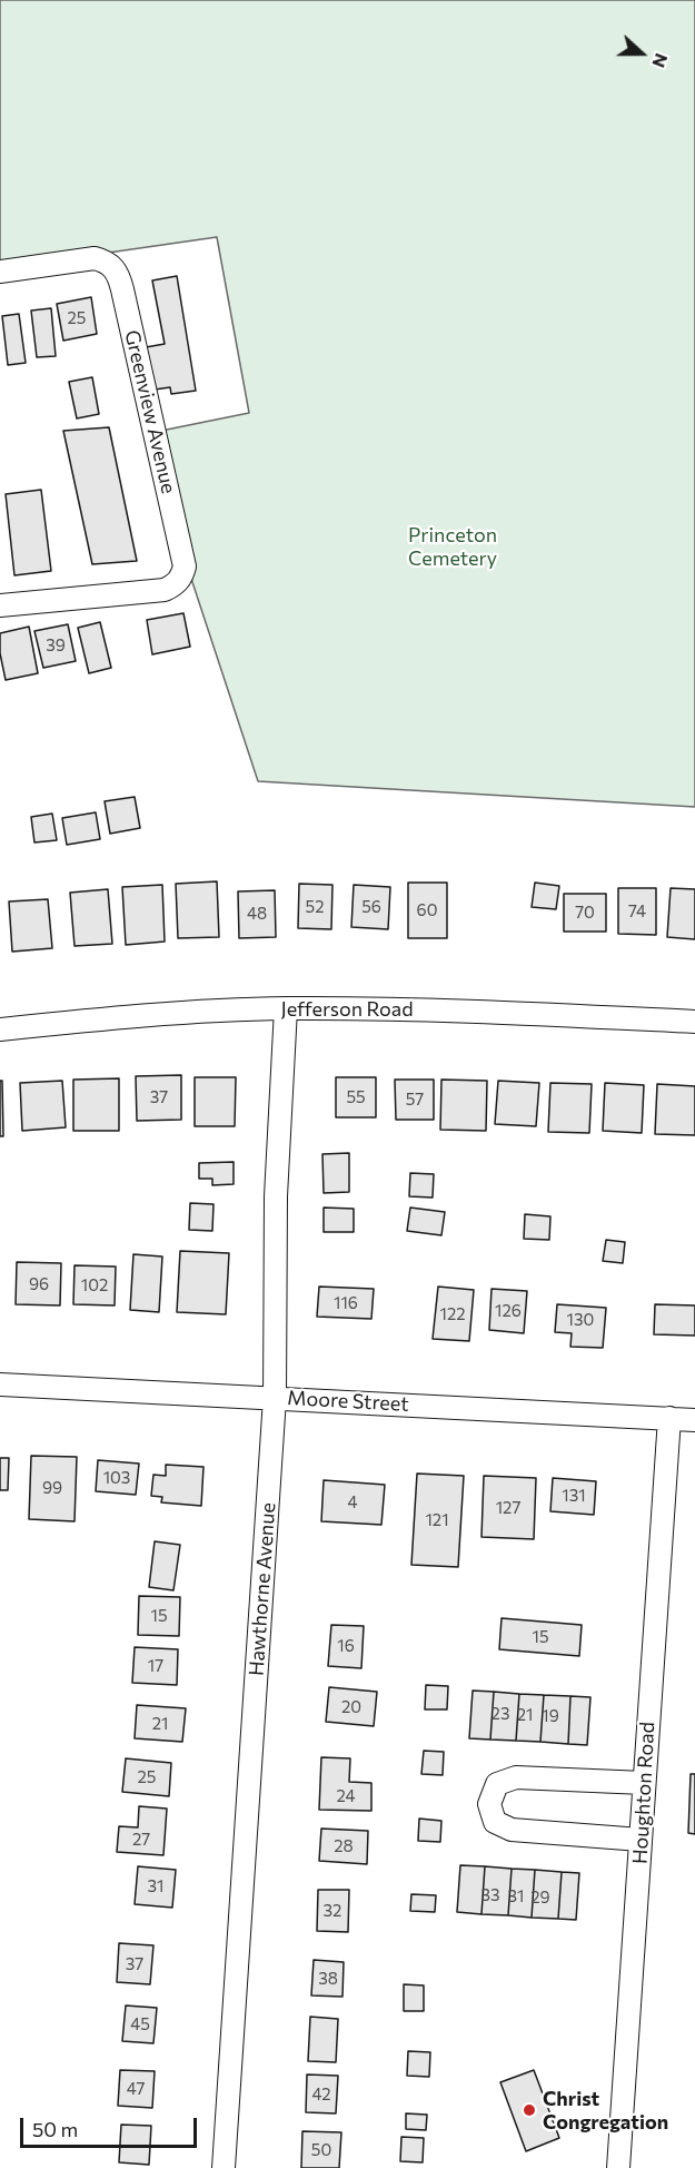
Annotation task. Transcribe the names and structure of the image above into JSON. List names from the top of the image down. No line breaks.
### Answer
{"streets":{"street":["Greenview Avenue","Jefferson Road","Moore Street","Hawthorne Avenue","Houghton Road"]},"crossings":[["Jefferson Road","Hawthorne Avenue"],["Moore Street","Hawthorne Avenue"],["Moore Street","Houghton Road"]],"parks":["Princeton Cemetery"],"places":["Christ Congregation"],"house_numbers":["25","39","52","56","60","74","70","48","37","55","57","96","102","116","126","122","130","103","99","131","4","127","121","15","15","16","17","20","23","21","19","21","25","24","27","28","31","33","31","29","32","37","38","45","47","42","50"],"scale_bar":"50 m","north":"right"}
